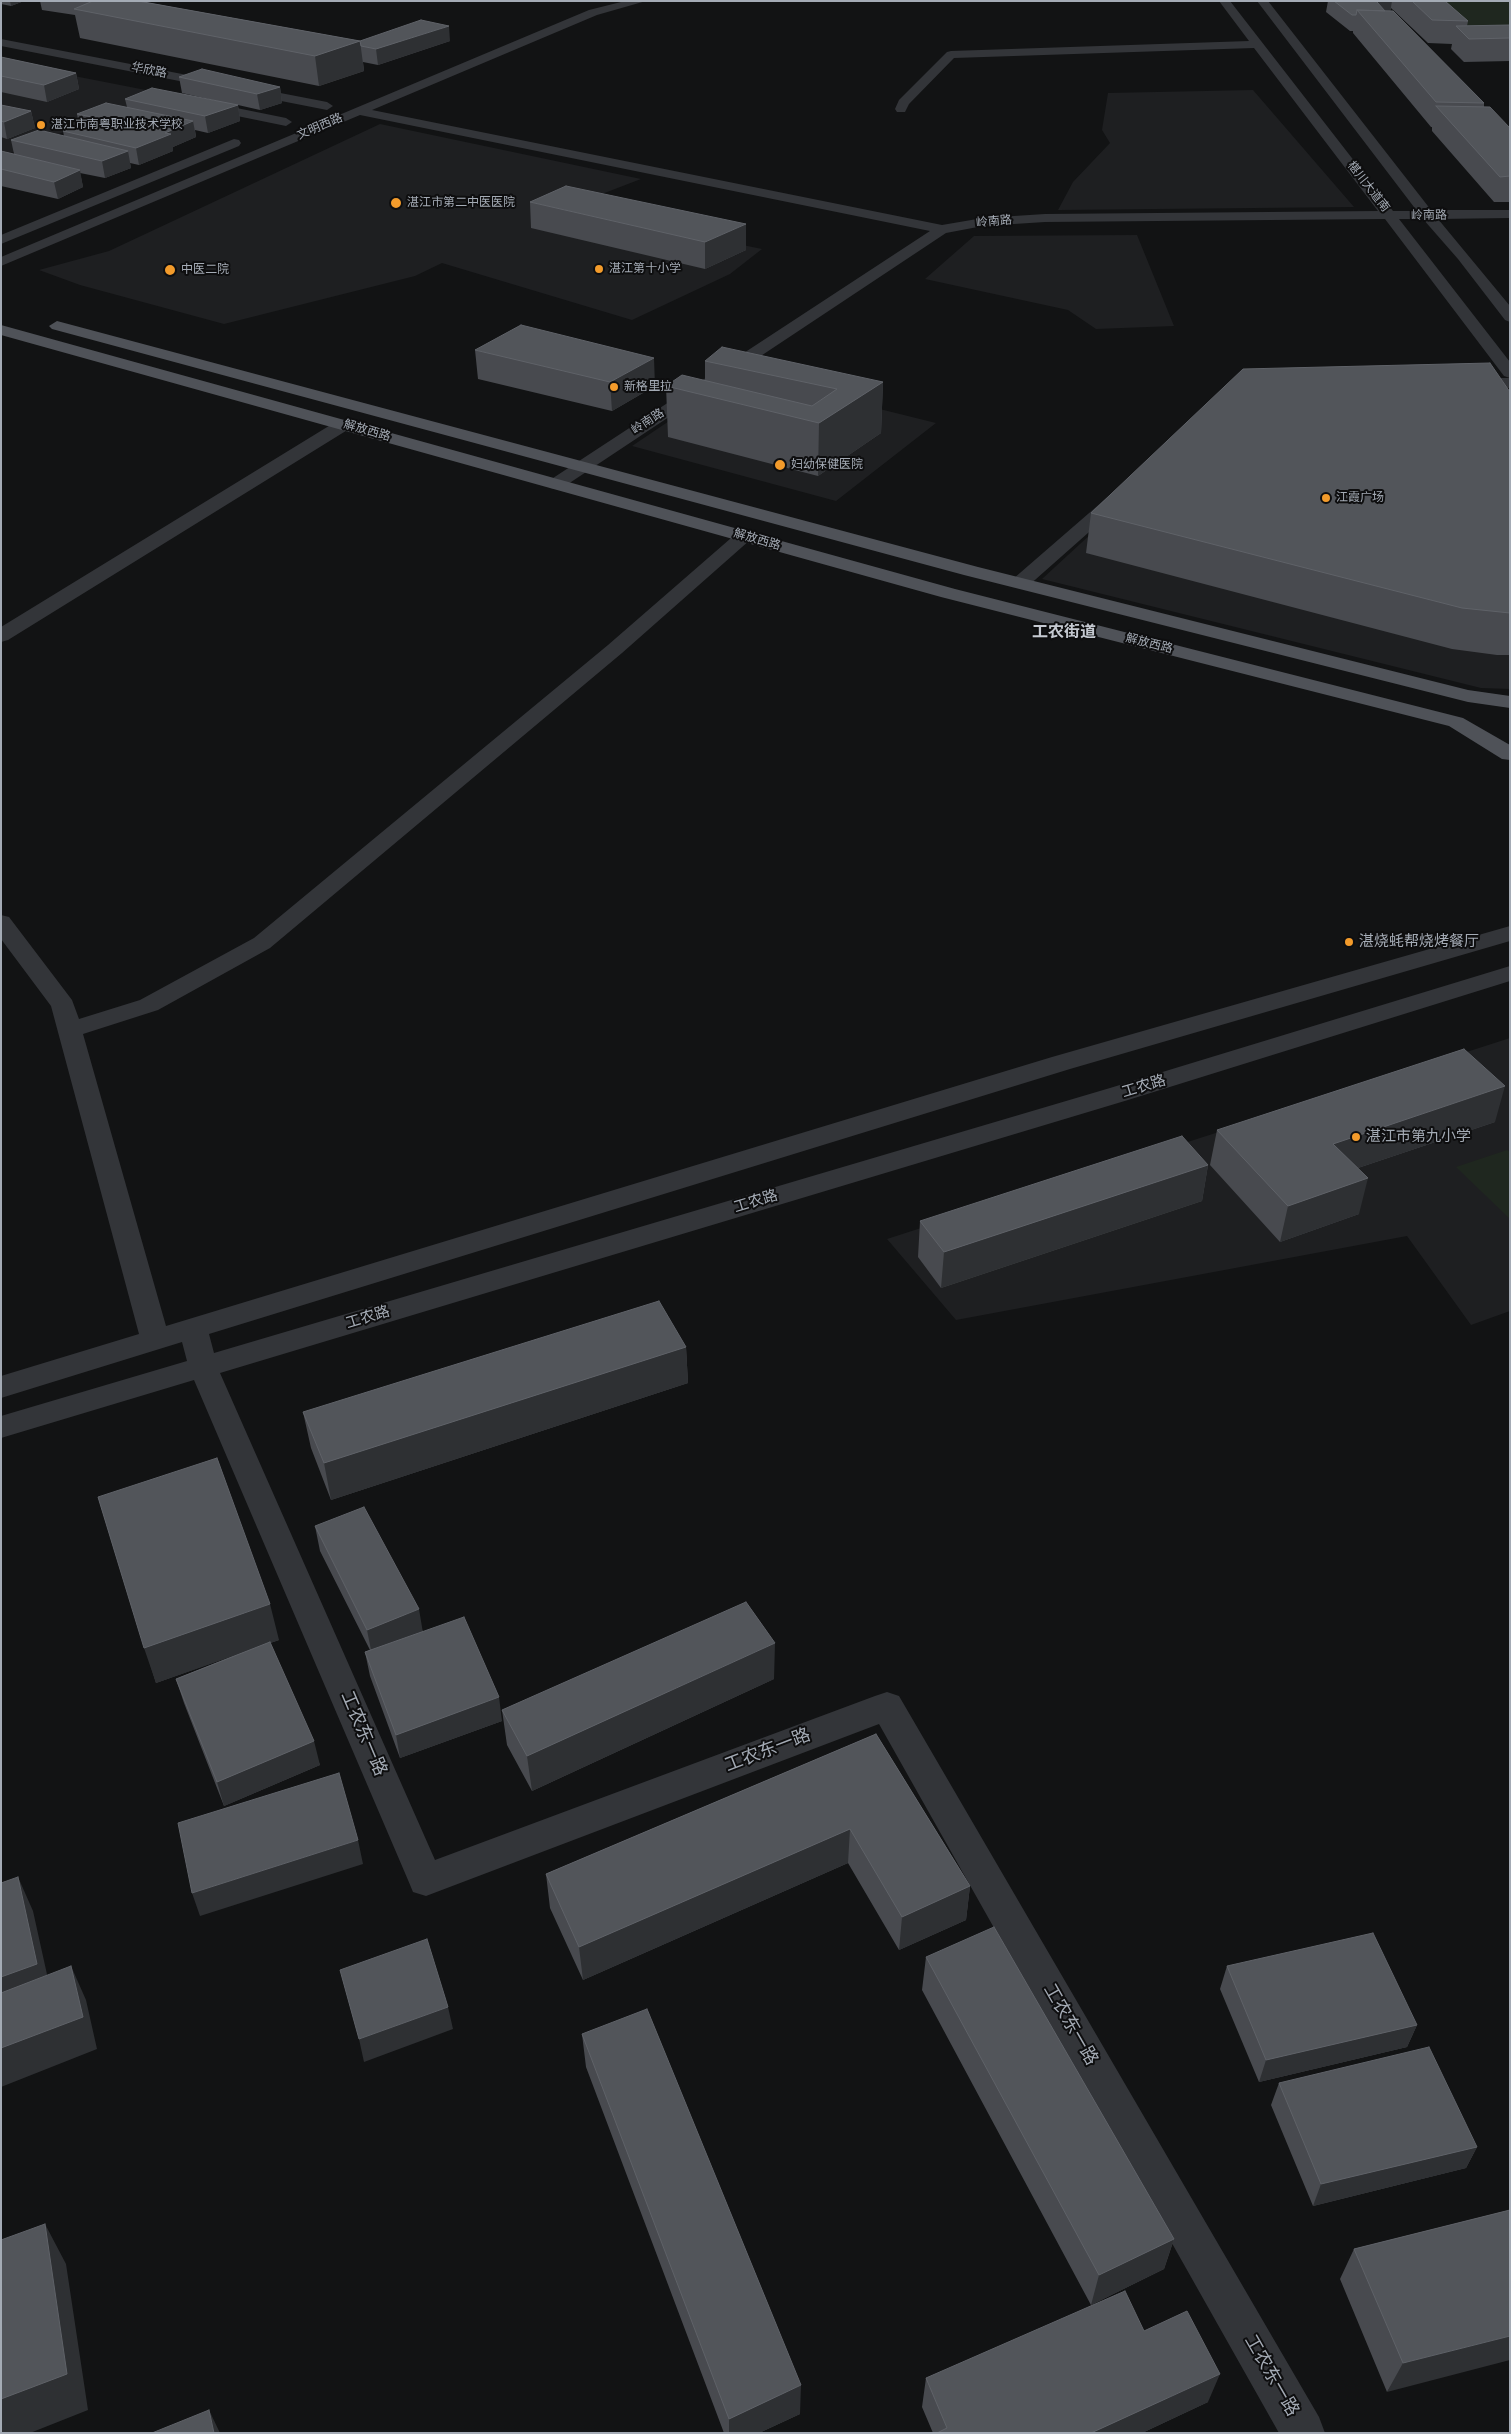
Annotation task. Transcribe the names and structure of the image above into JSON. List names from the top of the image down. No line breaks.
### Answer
{"streets":{"main road":["解放西路"],"street":["华欣路","文明西路","椹川大道南","岭南路","工农路","工农东一路"]},"crossings":[["华欣路","文明西路"],["椹川大道南","岭南路"],["岭南路","解放西路"],["工农路","工农东一路"]],"districts":["工农街道"],"places":["湛江市南粤职业技术学校","湛江市第二中医医院","湛江第十小学","中医二院","新格里拉","妇幼保健医院","江霞广场","湛烧蚝帮烧烤餐厅","湛江市第九小学"]}
